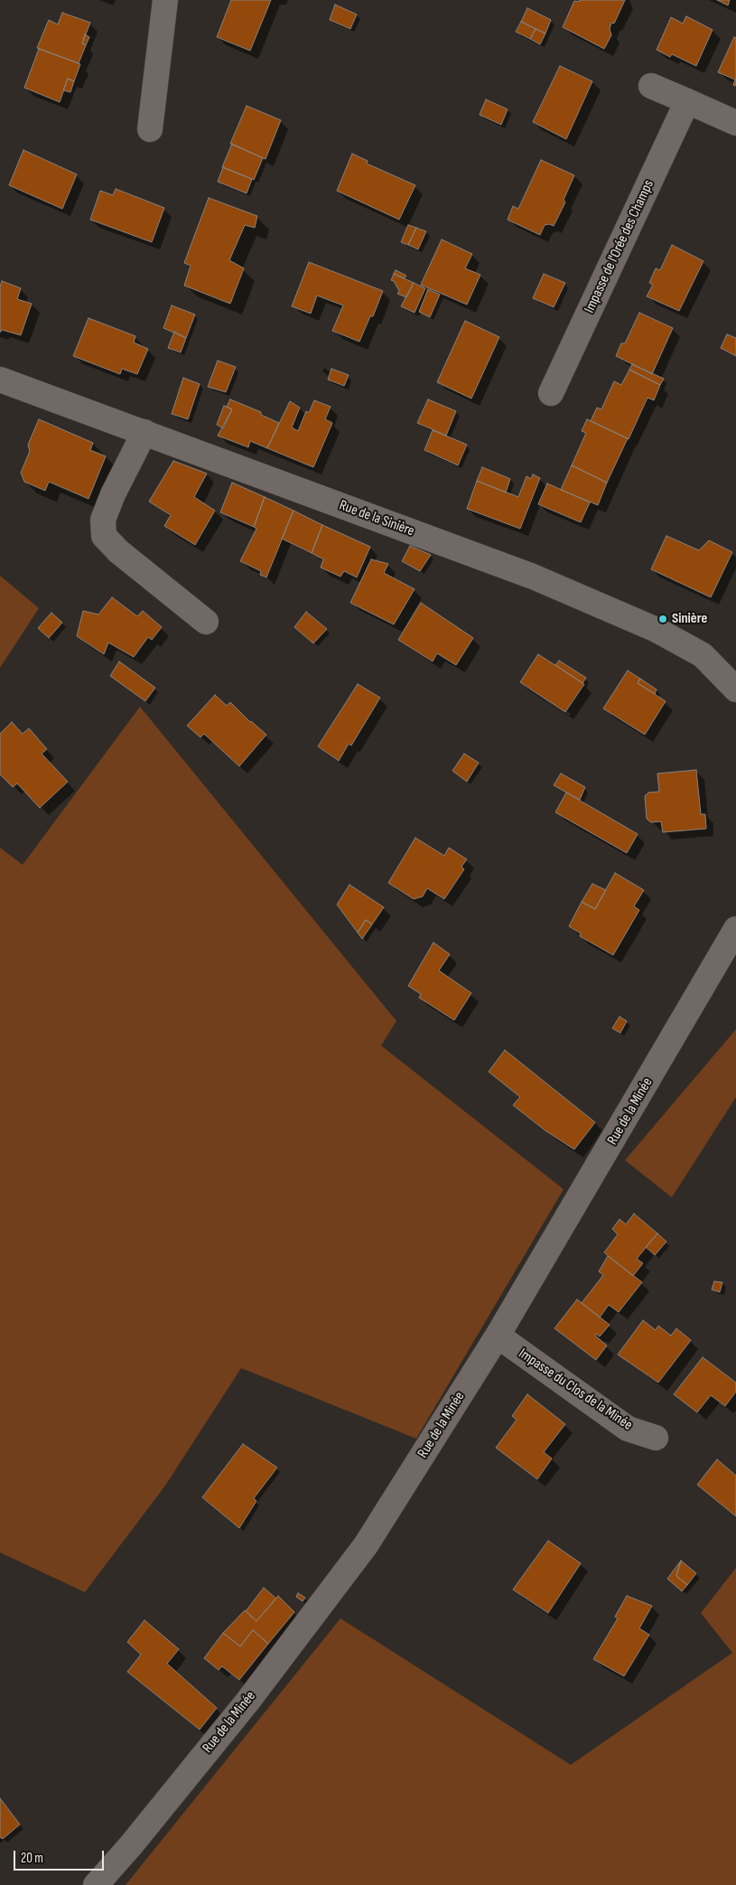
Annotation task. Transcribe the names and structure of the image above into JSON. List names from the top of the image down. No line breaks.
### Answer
{"streets":{"street":["Impasse de l'Orée des Champs","Rue de la Sinière","Rue de la Minée","Impasse du Clos de la Minée"]},"crossings":[["Rue de la Minée","Impasse du Clos de la Minée"]],"places":["Sinière"],"scale_bar":"20 m"}
